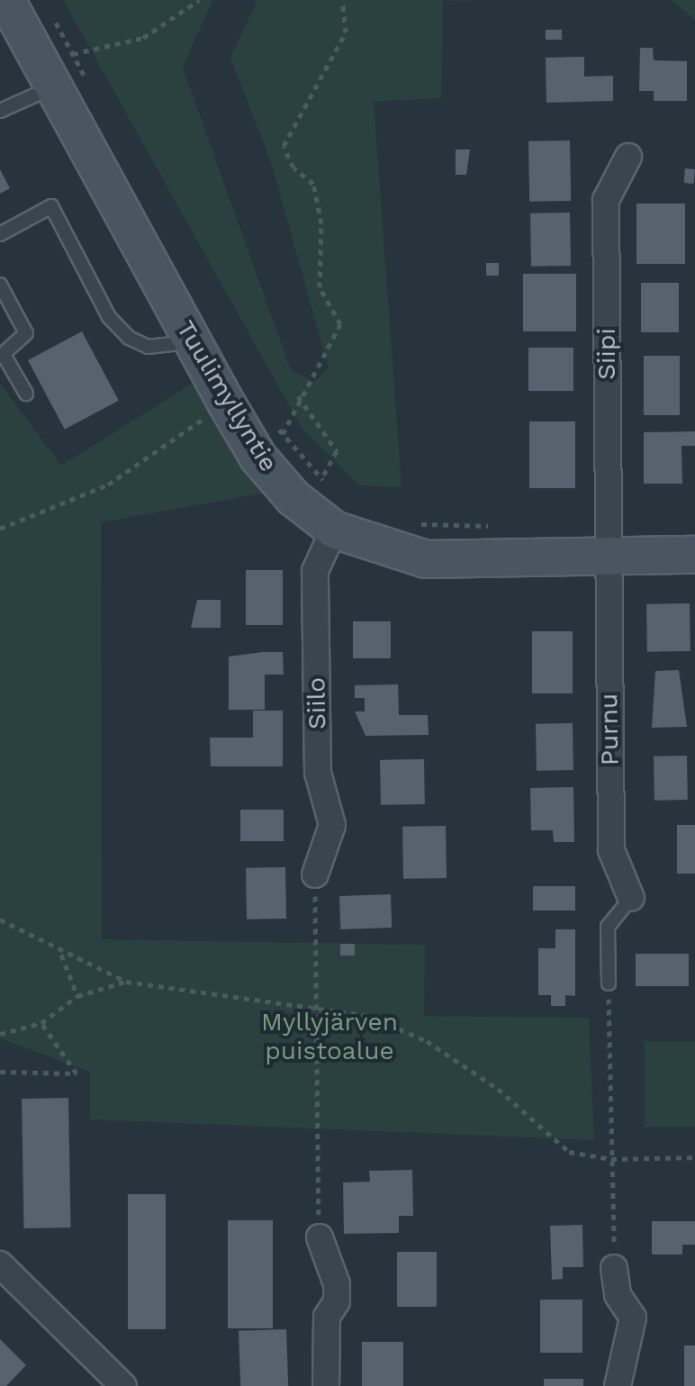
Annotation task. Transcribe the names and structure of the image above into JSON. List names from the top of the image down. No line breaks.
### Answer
{"streets":{"street":["Siipi","Tuulimyllyntie","Siilo","Purnu"]},"crossings":[["Siipi","Tuulimyllyntie"],["Siipi","Purnu"],["Tuulimyllyntie","Siilo"],["Tuulimyllyntie","Purnu"]],"parks":["Myllyjärven puistoalue"]}
